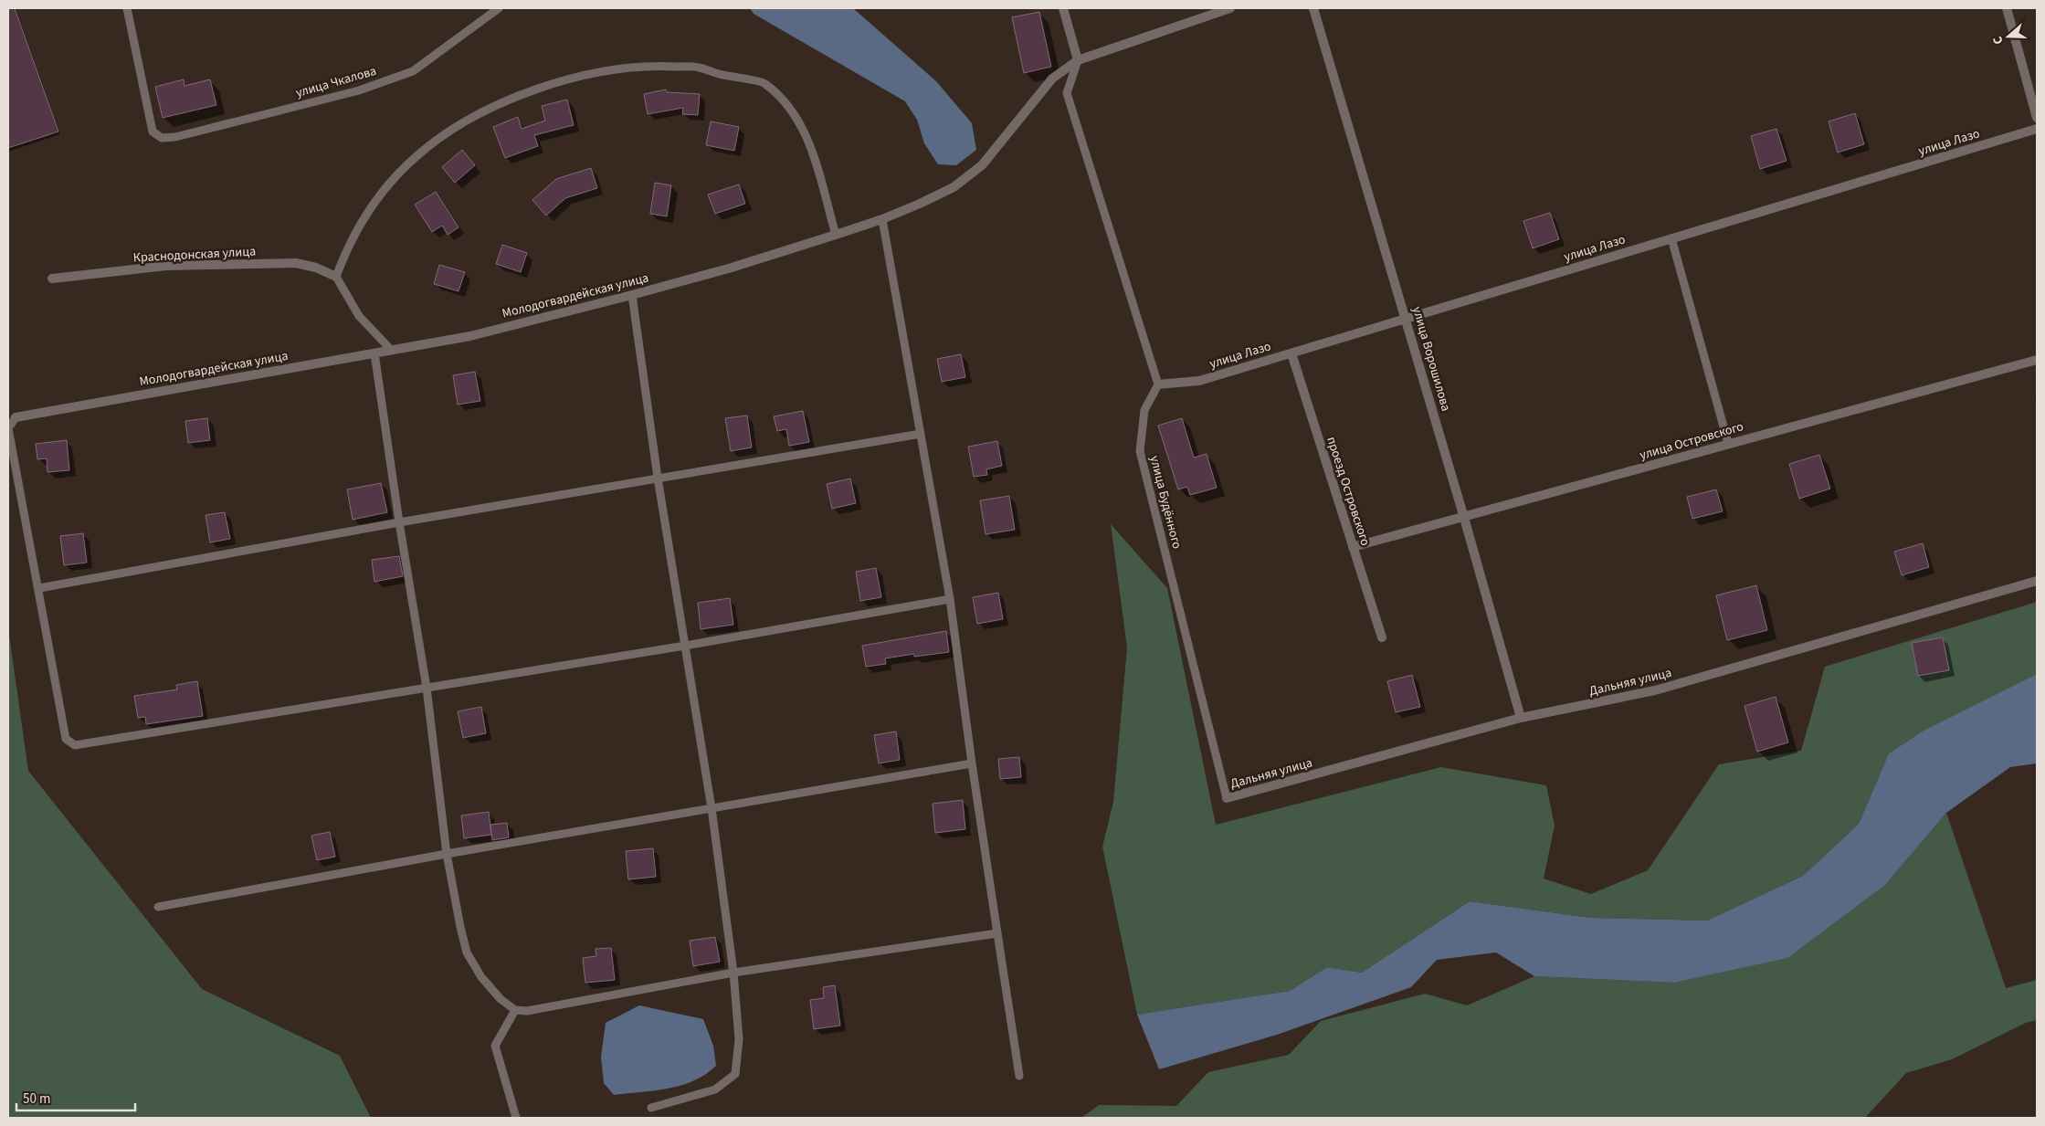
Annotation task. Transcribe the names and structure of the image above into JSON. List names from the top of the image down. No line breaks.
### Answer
{"streets":{"street":["улица Лазо","Краснодонская улица","Молодогвардейская улица","улица Ворошилова","улица Островского","проезд Островского","Дальняя улица"],"lane":["улица Чкалова","улица Будённого"]},"crossings":[["улица Лазо","улица Ворошилова"],["улица Лазо","проезд Островского"],["улица Лазо","улица Будённого"],["улица Ворошилова","улица Островского"],["улица Ворошилова","Дальняя улица"],["улица Островского","проезд Островского"],["улица Будённого","Дальняя улица"]],"scale_bar":"50 m","north":"left"}
